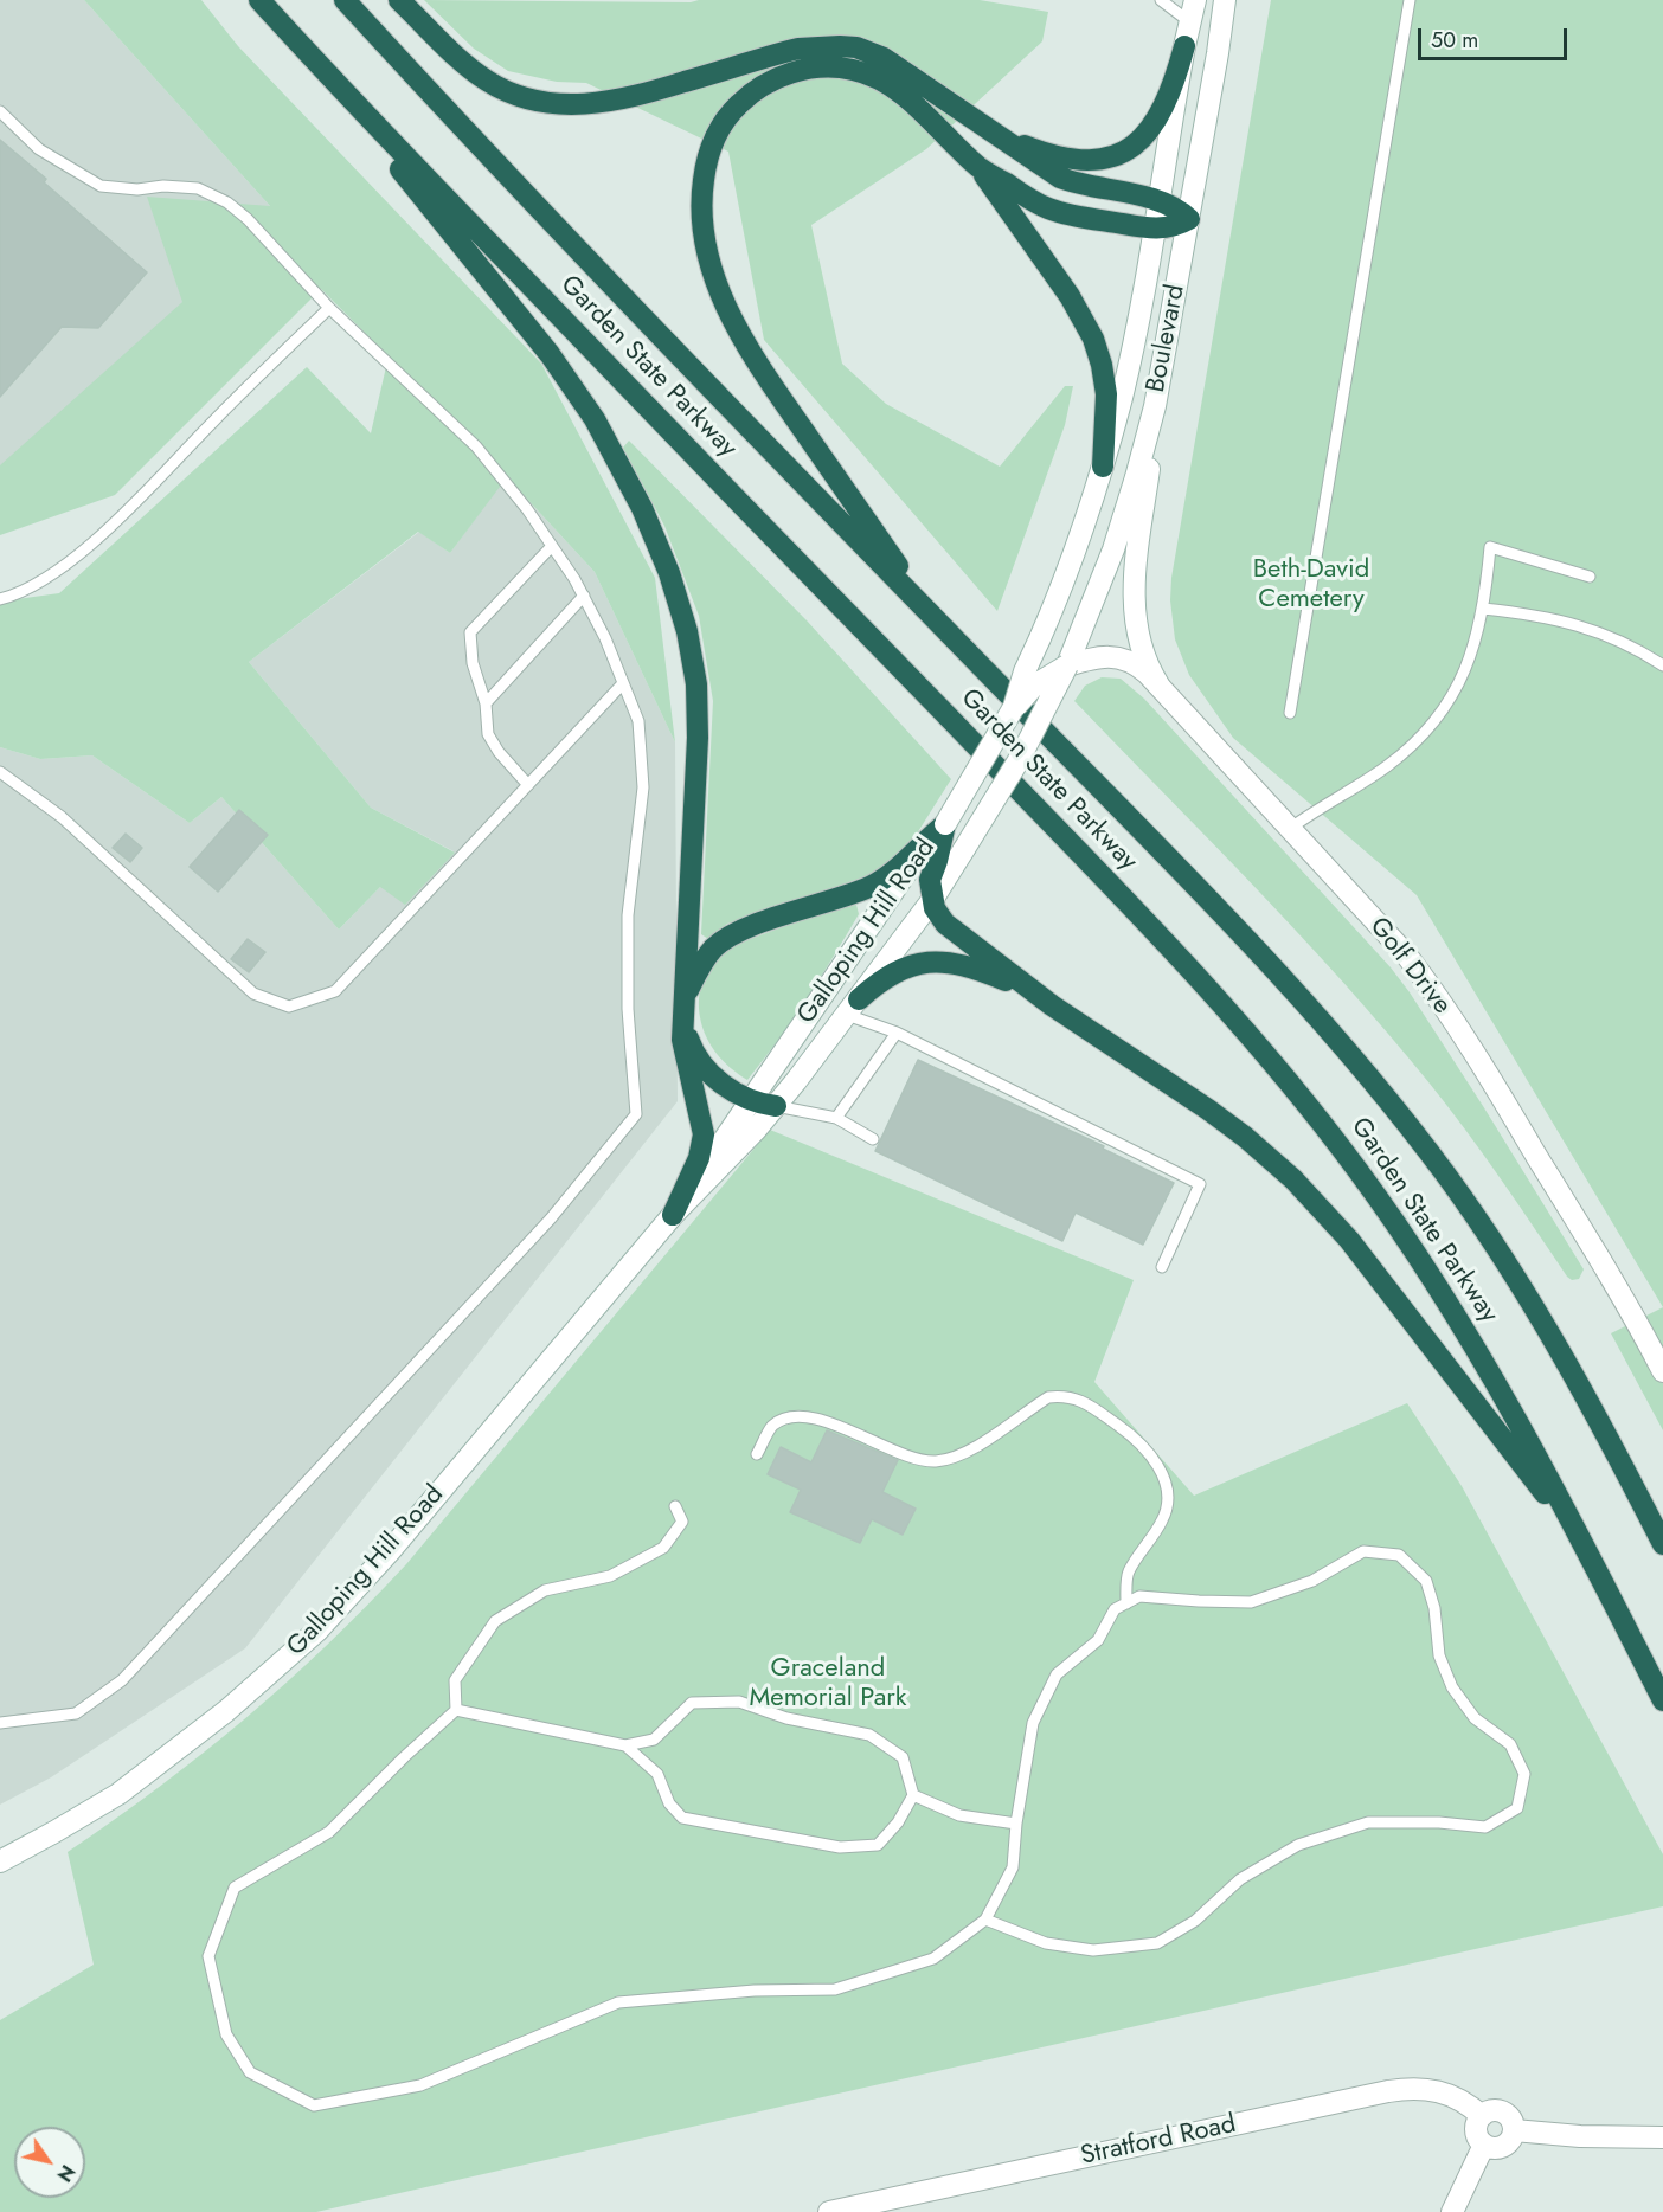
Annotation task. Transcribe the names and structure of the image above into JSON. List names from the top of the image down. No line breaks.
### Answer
{"streets":{"highway":["Garden State Parkway"],"main road":["Boulevard","Galloping Hill Road","Golf Drive","Stratford Road"]},"crossings":[["Boulevard","Galloping Hill Road"],["Boulevard","Golf Drive"],["Galloping Hill Road","Golf Drive"]],"parks":["Beth-David Cemetery","Graceland Memorial Park"],"scale_bar":"50 m","north":"bottom right"}
